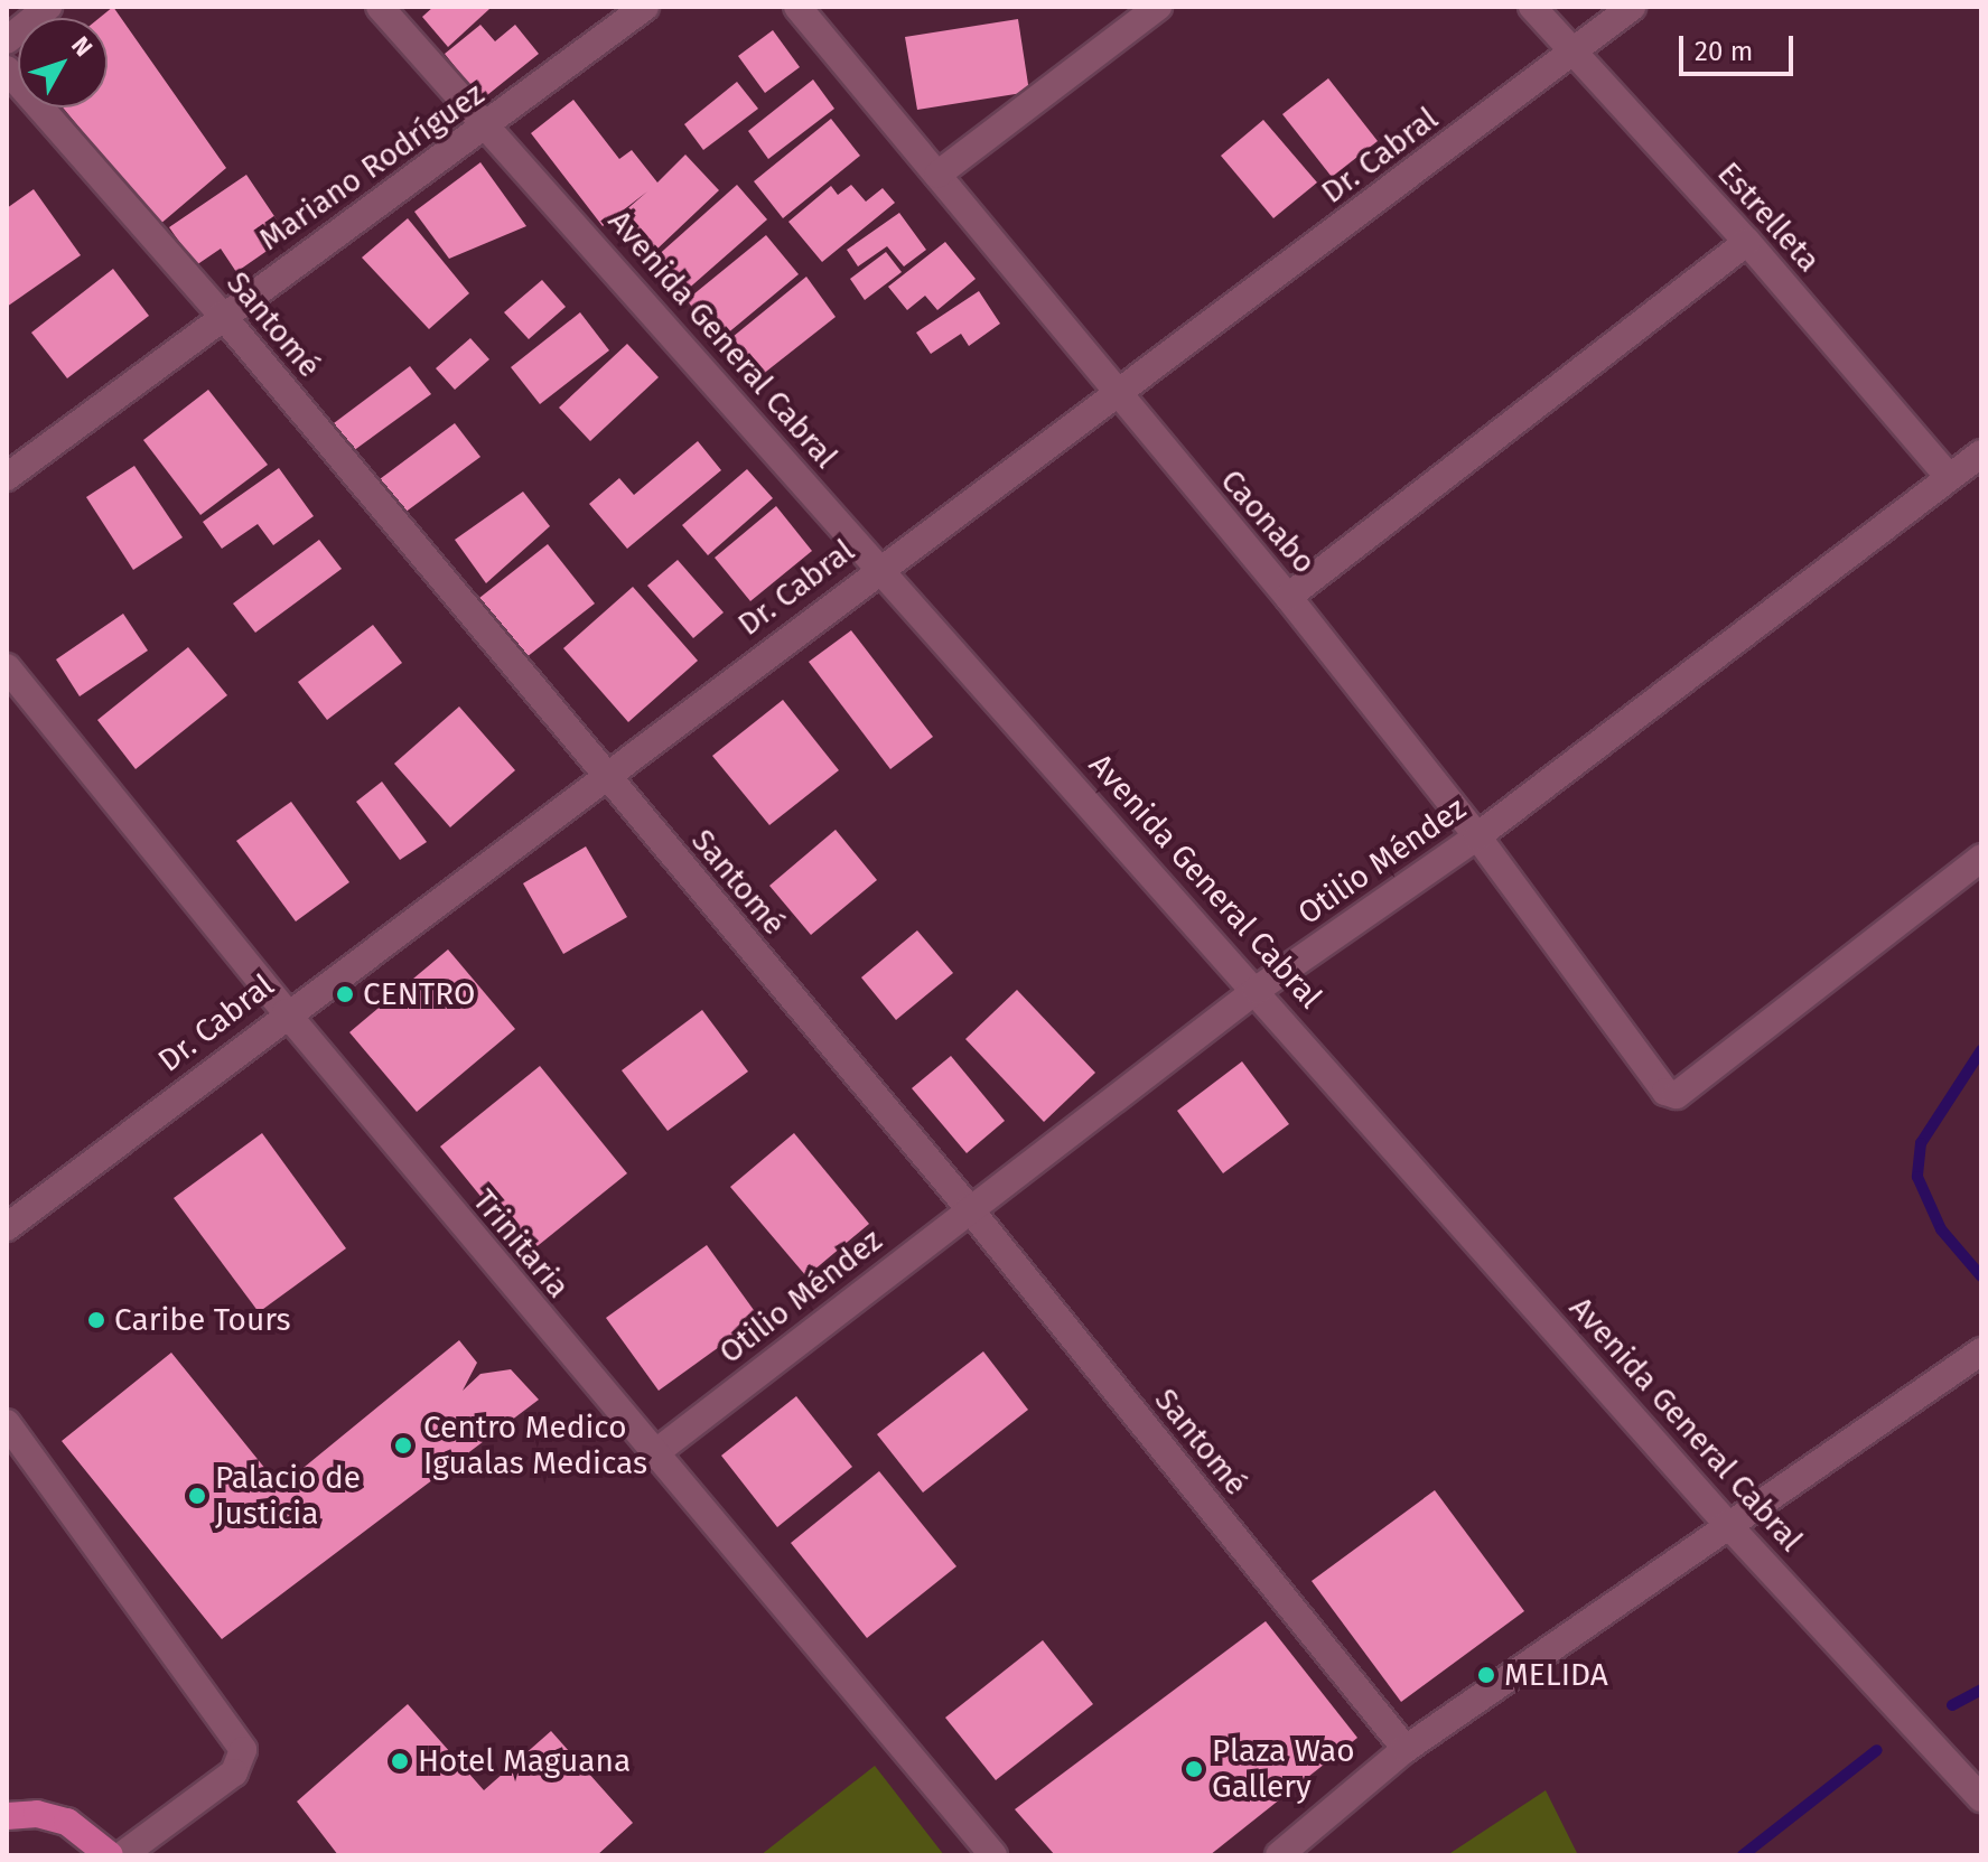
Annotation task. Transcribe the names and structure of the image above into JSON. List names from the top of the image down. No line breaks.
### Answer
{"streets":{"street":["Dr. Cabral","Mariano Rodríguez","Estrelleta","Santomé","Avenida General Cabral","Caonabo","Otilio Méndez","Trinitaria"]},"crossings":[["Dr. Cabral","Estrelleta"],["Dr. Cabral","Santomé"],["Dr. Cabral","Avenida General Cabral"],["Dr. Cabral","Caonabo"],["Dr. Cabral","Trinitaria"],["Mariano Rodríguez","Santomé"],["Mariano Rodríguez","Avenida General Cabral"],["Estrelleta","Otilio Méndez"],["Santomé","Otilio Méndez"],["Avenida General Cabral","Otilio Méndez"],["Caonabo","Otilio Méndez"],["Otilio Méndez","Trinitaria"]],"places":["CENTRO","Caribe Tours","Centro Medico Igualas Medicas","Palacio de Justicia","MELIDA","Hotel Maguana","Plaza Wao Gallery"],"scale_bar":"20 m","north":"top right"}
